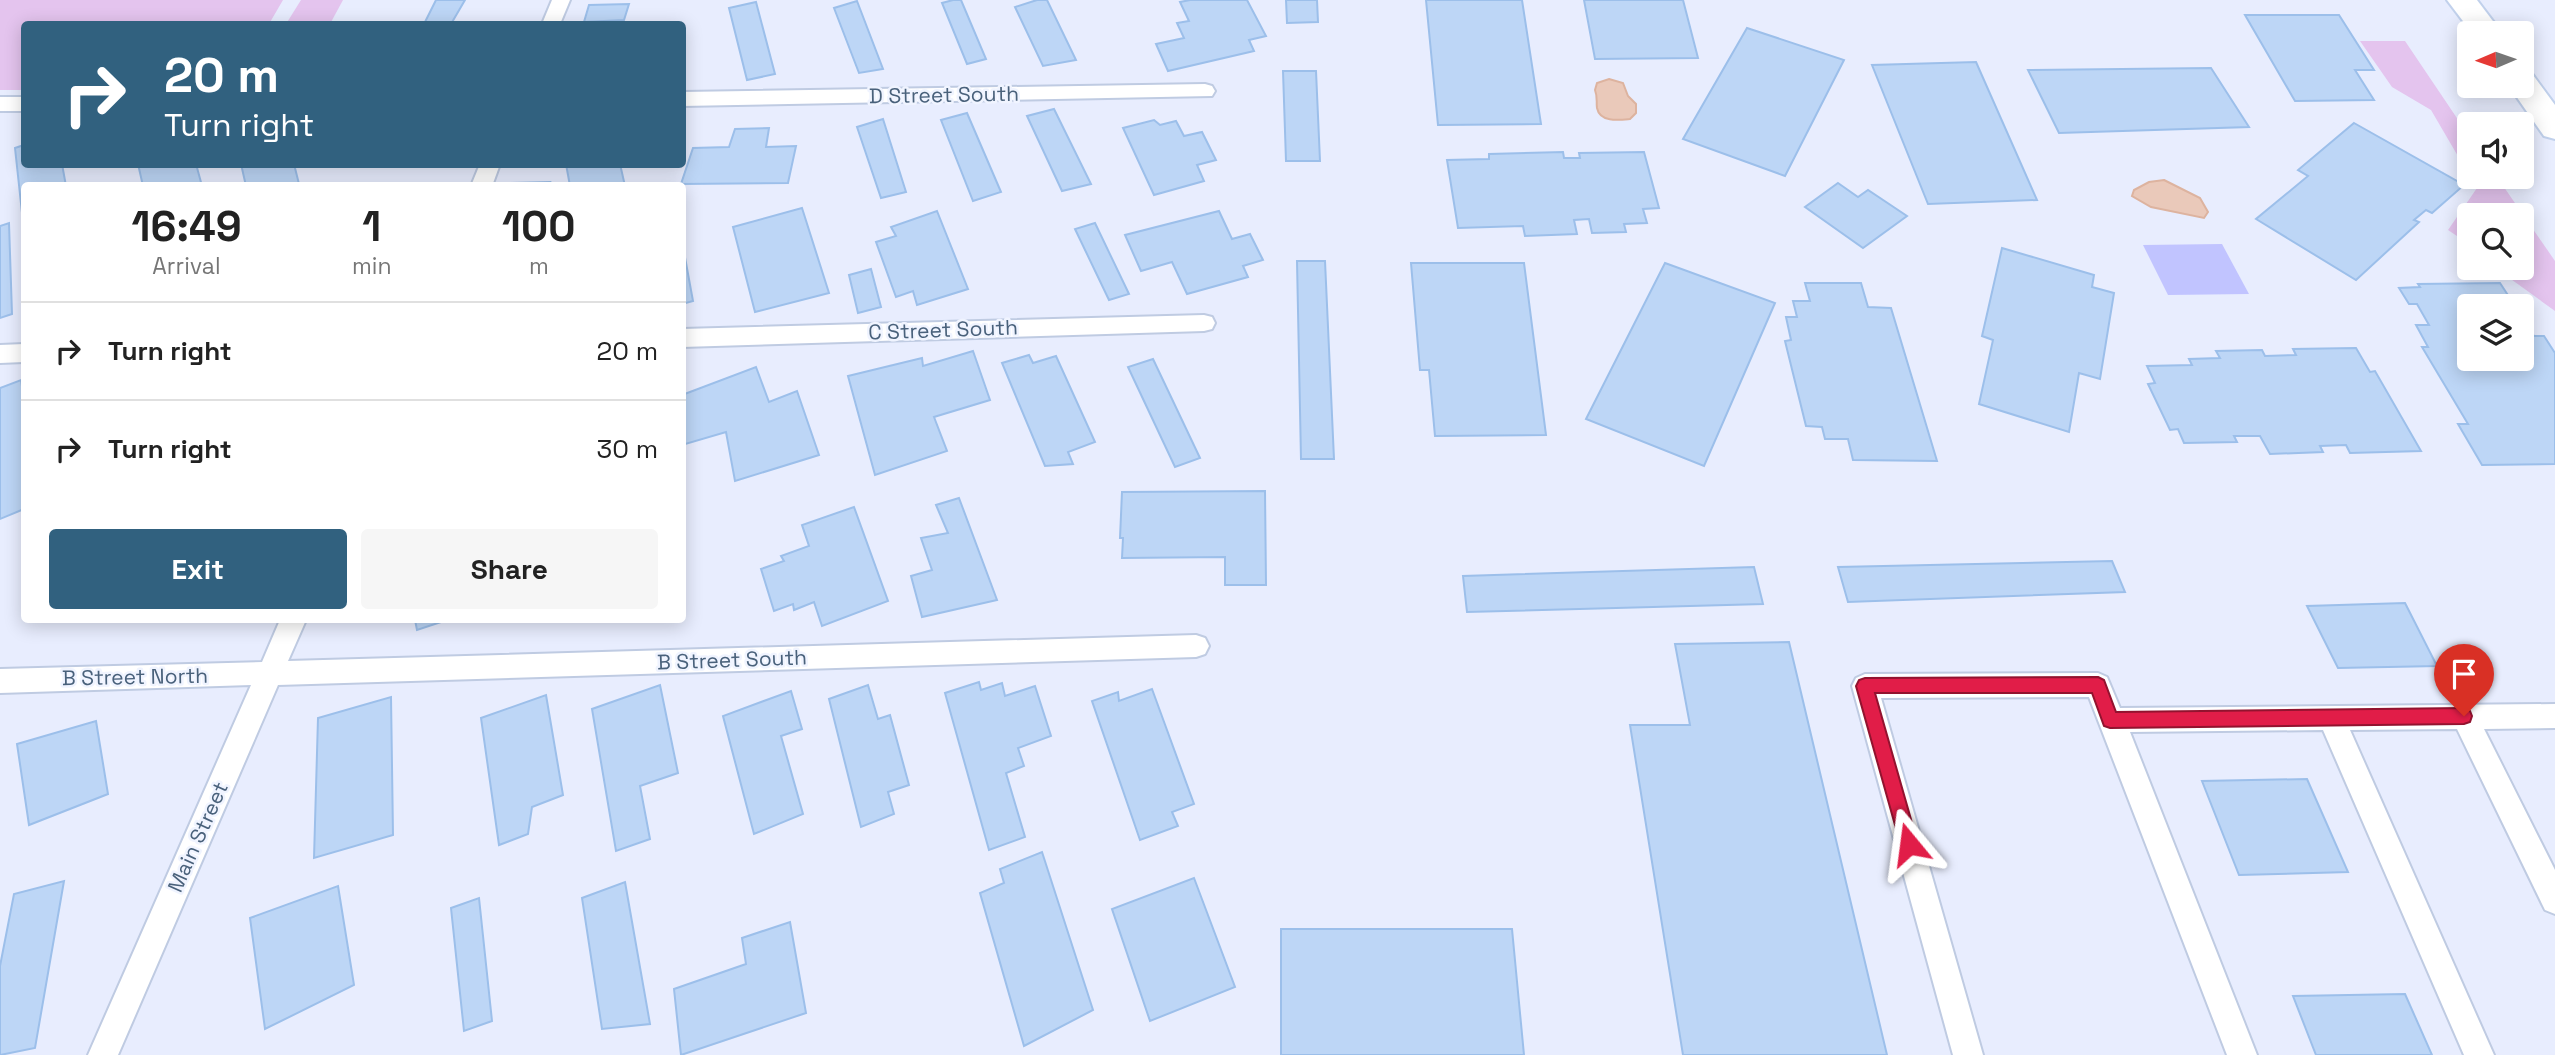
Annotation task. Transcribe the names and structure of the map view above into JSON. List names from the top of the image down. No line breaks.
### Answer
{"streets":{"lane":["D Street South","C Street South","B Street South","B Street North","Main Street"]},"crossings":[["B Street South","B Street North"],["B Street South","Main Street"],["B Street North","Main Street"]],"north":"left","page":{"turn":["20 m","Turn right"],"eta":["16:49","Arrival","1","min","100","m"],"list":[{"name":"Turn right","value":"20 m"},{"name":"Turn right","value":"30 m"}],"buttons":["Exit","Share"]}}
